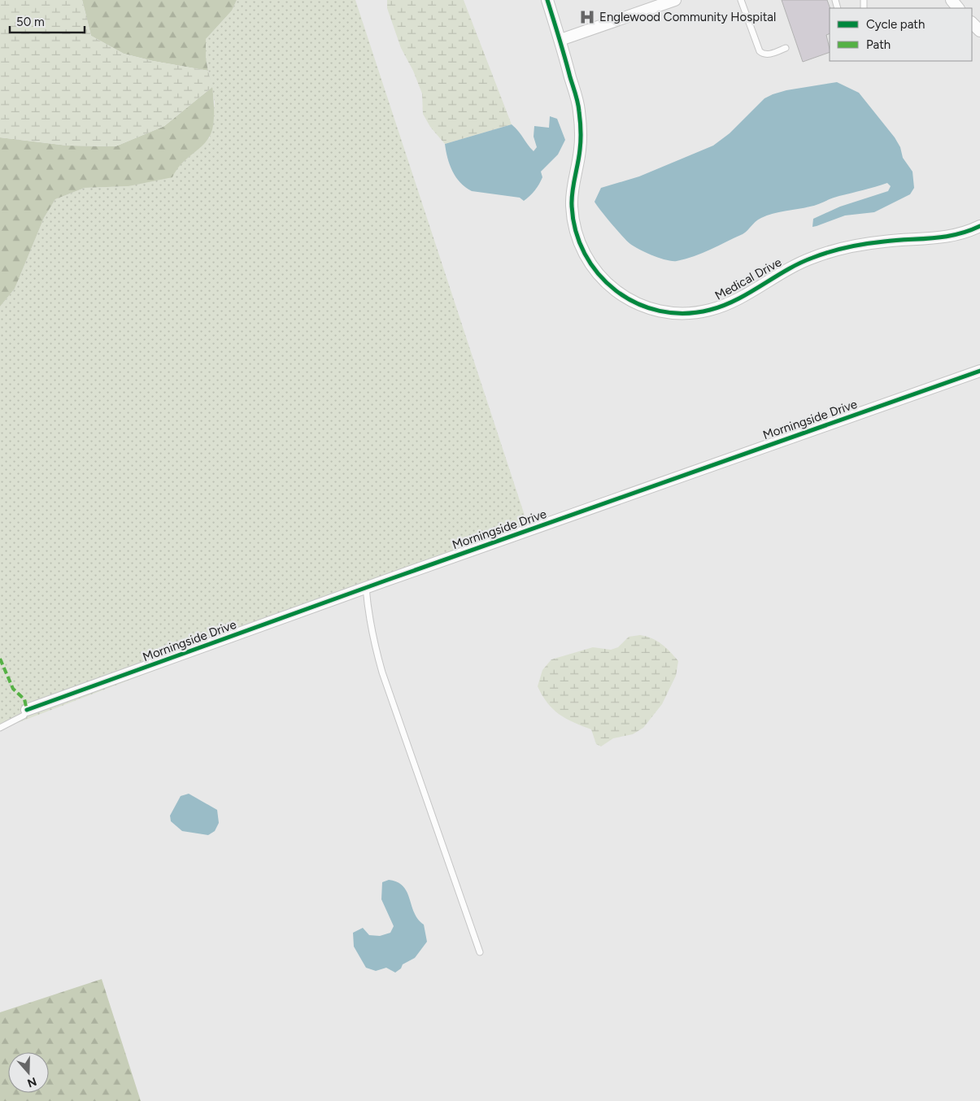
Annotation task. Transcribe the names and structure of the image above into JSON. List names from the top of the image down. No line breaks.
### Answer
{"streets":{"street":["Medical Drive","Morningside Drive"]},"places":{"hospital":["Englewood Community Hospital"]},"legend":["Cycle path","Path"],"scale_bar":"50 m","north":"bottom"}
